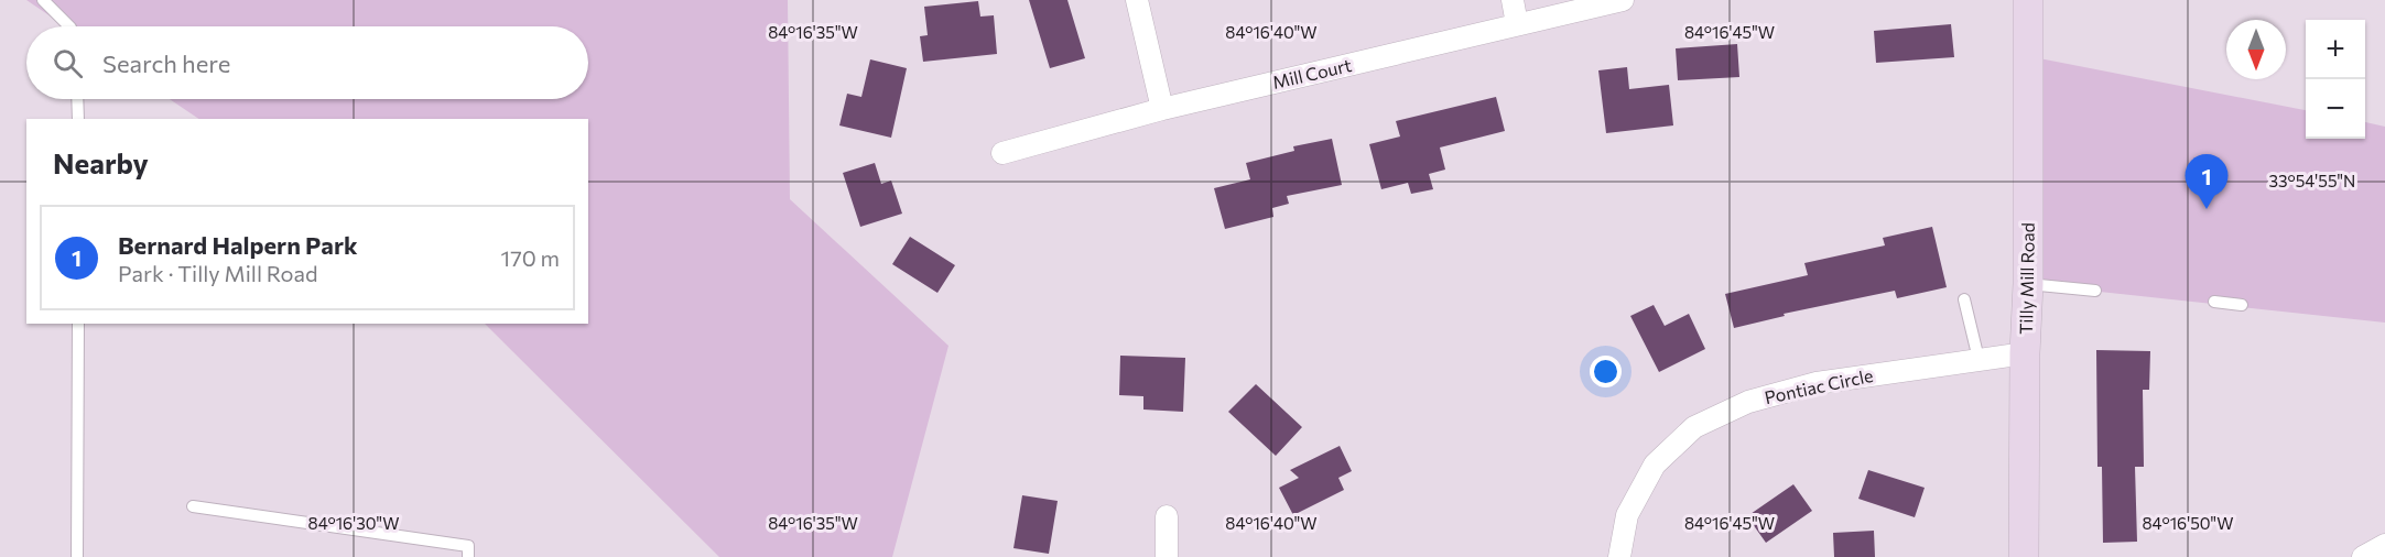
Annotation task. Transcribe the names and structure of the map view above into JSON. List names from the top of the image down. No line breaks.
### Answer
{"streets":{"street":["Mill Court","Tilly Mill Road","Pontiac Circle"]},"crossings":[["Tilly Mill Road","Pontiac Circle"]],"north":"bottom","page":{"map_buttons":["+","−"],"search":"Search here","heading":"Nearby","pins":"1","list":[{"mark":"1","name":"Bernard Halpern Park","note":"Park · Tilly Mill Road","value":"170 m"}]},"coordinates":["84°16'35\"W","84°16'40\"W","84°16'45\"W","33°54'55\"N","84°16'30\"W","84°16'50\"W"]}
